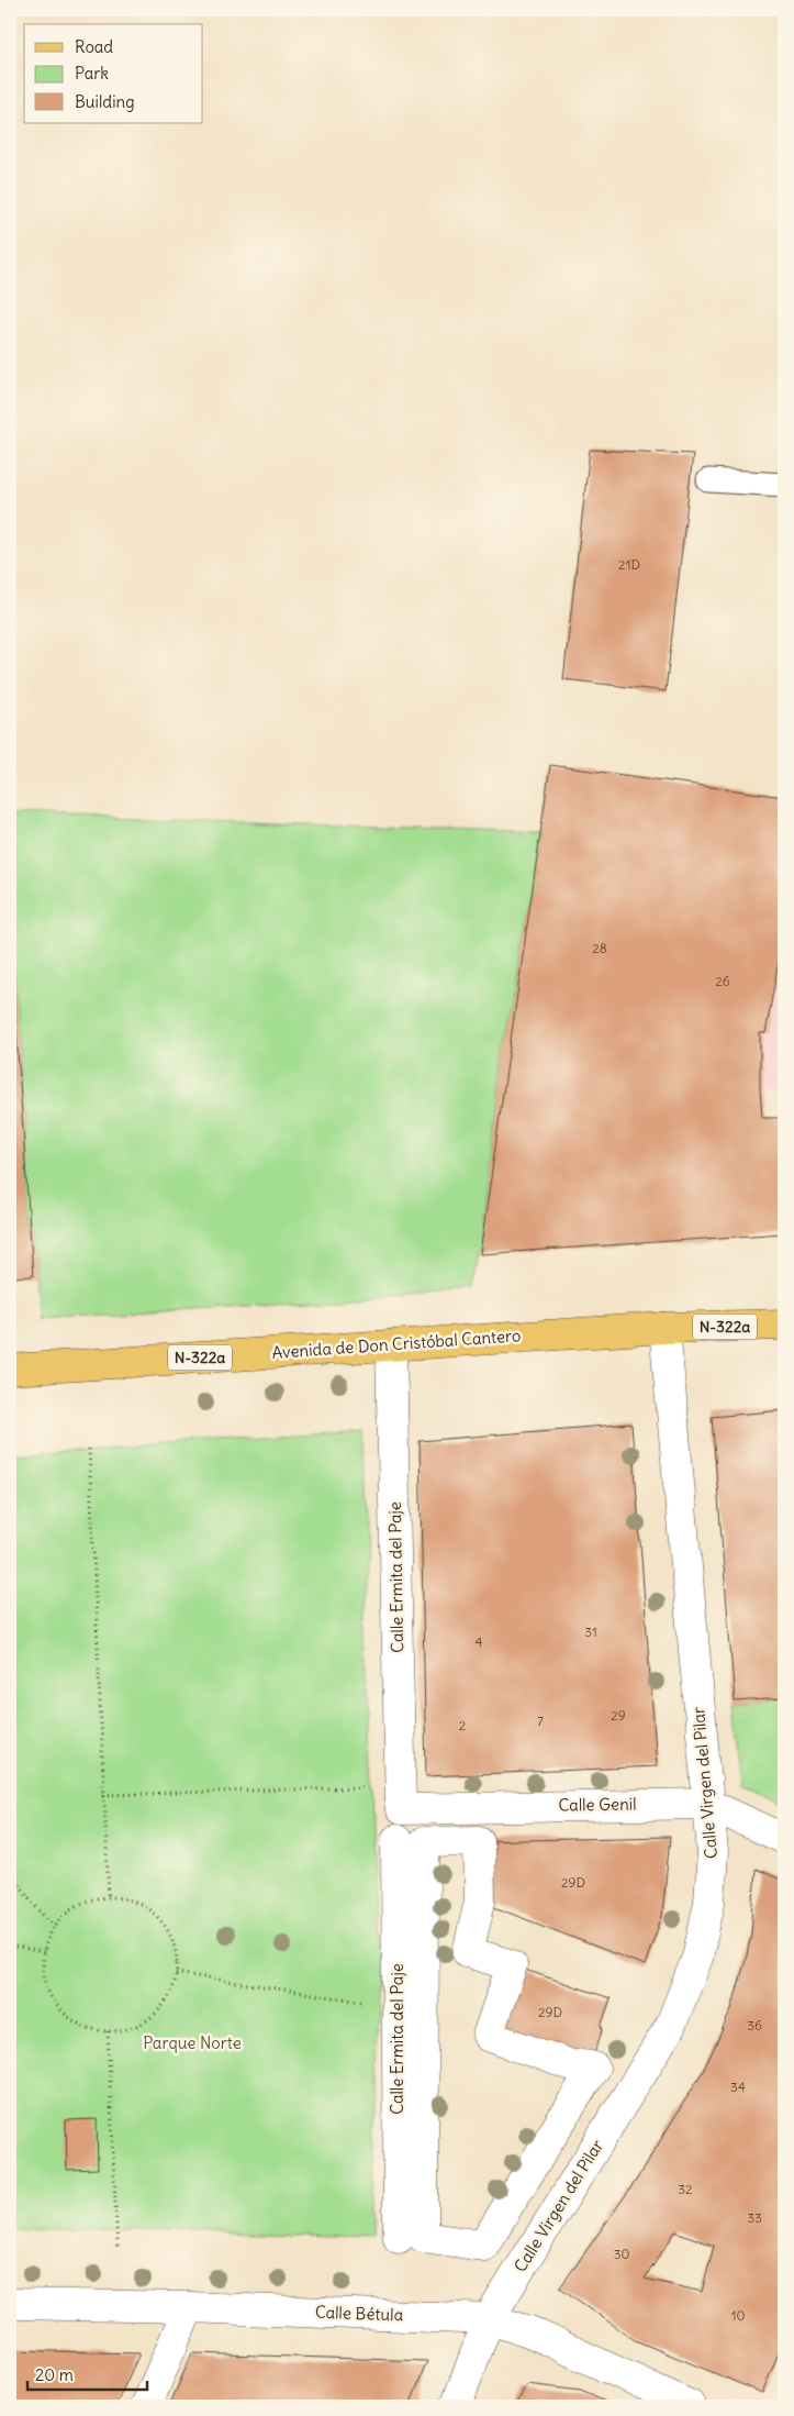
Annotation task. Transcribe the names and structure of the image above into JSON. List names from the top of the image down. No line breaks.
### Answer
{"streets":{"main road":["N-322a","Avenida de Don Cristóbal Cantero"],"street":["Calle Ermita del Paje","Calle Virgen del Pilar","Calle Genil","Calle Bétula"]},"crossings":[["Avenida de Don Cristóbal Cantero","Calle Ermita del Paje"],["Avenida de Don Cristóbal Cantero","Calle Virgen del Pilar"],["Calle Ermita del Paje","Calle Genil"],["Calle Virgen del Pilar","Calle Genil"],["Calle Virgen del Pilar","Calle Bétula"]],"parks":["Parque Norte"],"house_numbers":["21D","28","26","31","4","29","7","2","29D","29D","36","34","32","33","30","10"],"legend":["Road","Park","Building"],"scale_bar":"20 m"}
